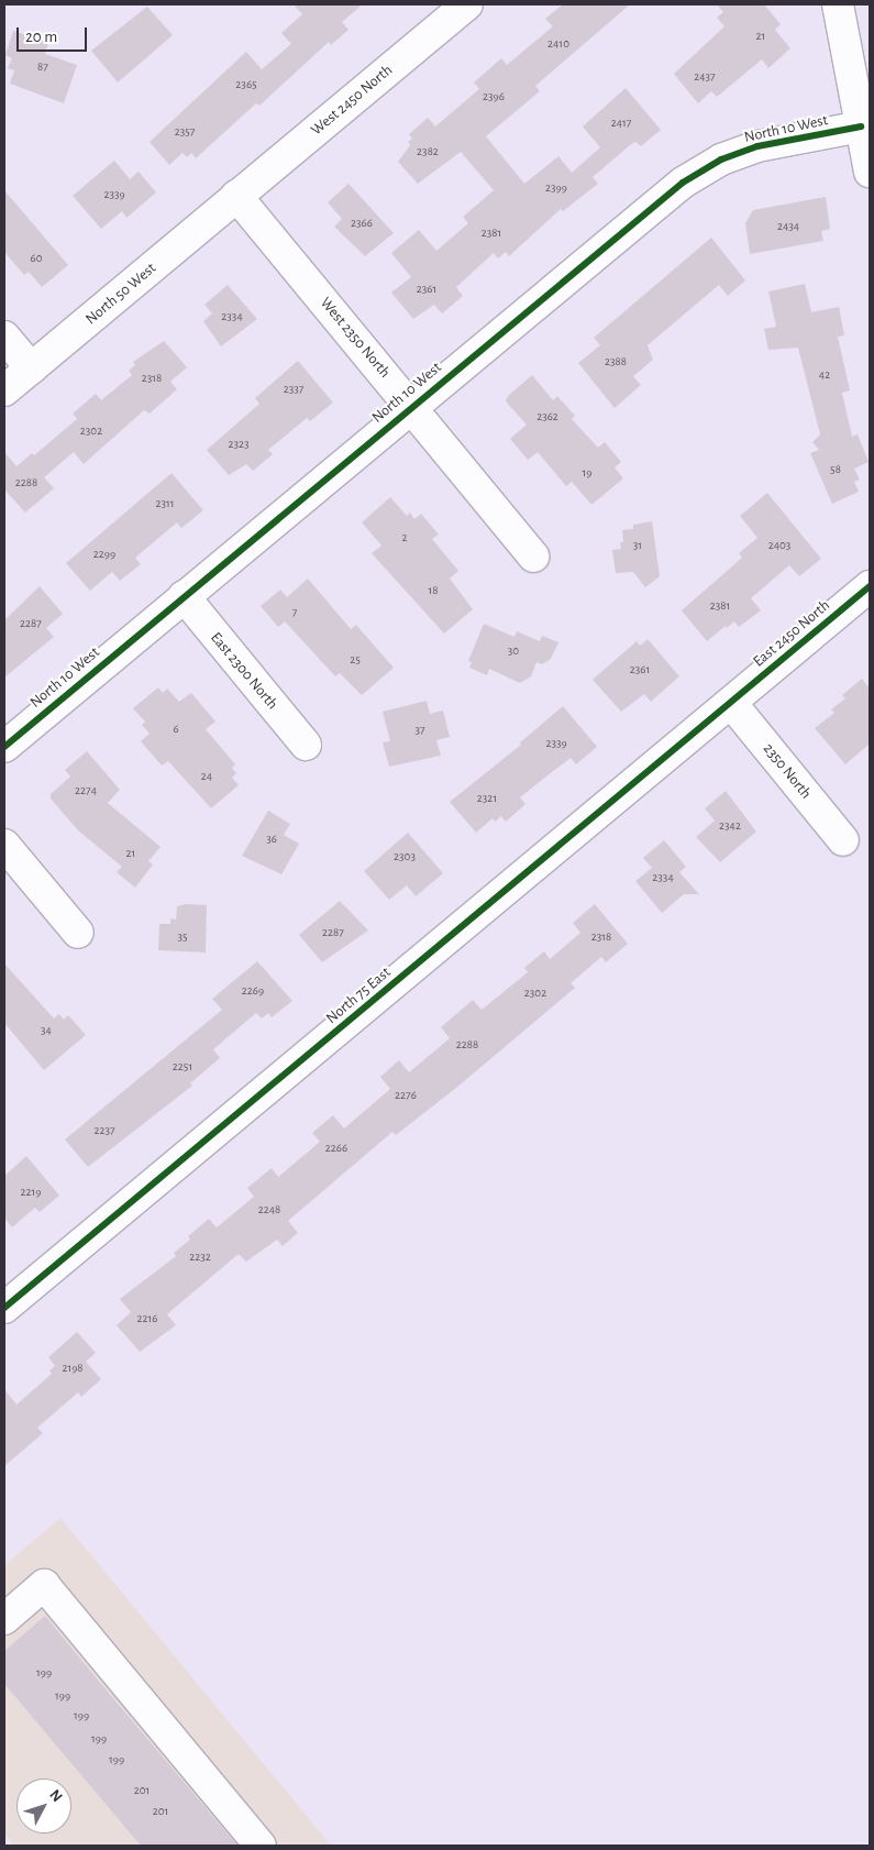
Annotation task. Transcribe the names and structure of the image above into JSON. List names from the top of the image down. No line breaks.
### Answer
{"streets":{"street":["West 2450 North","North 10 West","North 50 West","West 2350 North","East 2450 North","East 2300 North","2350 North","North 75 East"]},"crossings":[["West 2450 North","North 50 West"],["West 2450 North","West 2350 North"],["North 10 West","West 2350 North"],["North 10 West","East 2300 North"],["North 50 West","West 2350 North"],["East 2450 North","2350 North"],["East 2450 North","North 75 East"],["2350 North","North 75 East"]],"house_numbers":["21","2410","87","2437","2365","2396","2417","2357","2382","2399","2339","2366","2434","2381","60","2361","2334","2388","42","2318","2337","2362","2302","2323","58","19","2288","2311","2","31","2403","2299","18","2381","7","2287","30","25","2361","6","37","2339","24","2274","2321","2342","36","21","2303","2334","2287","35","2318","2269","2302","34","2288","2251","2276","2237","2266","2219","2248","2232","2216","2198","199","199","199","199","199","201","201"],"scale_bar":"20 m","north":"top right"}
